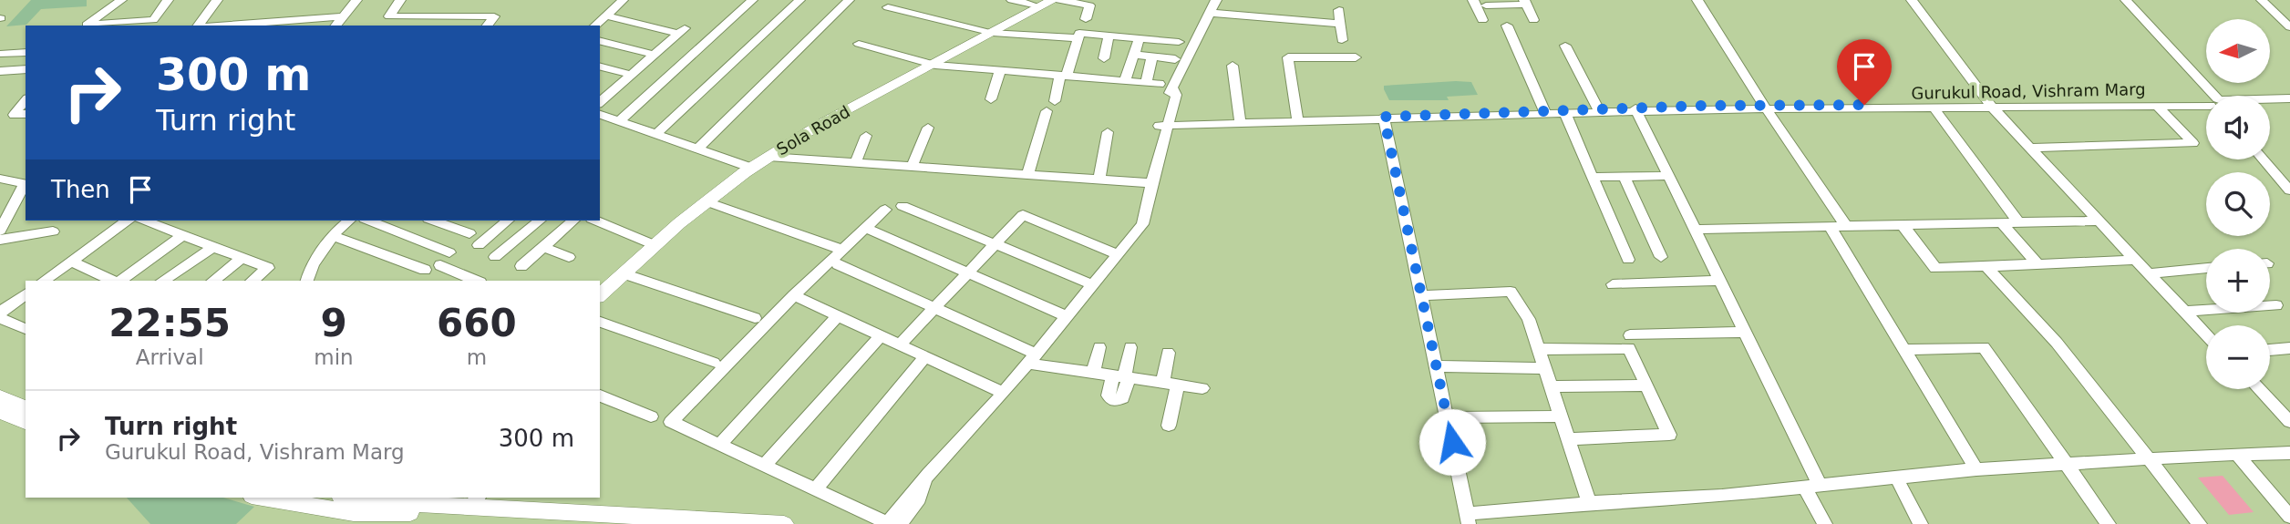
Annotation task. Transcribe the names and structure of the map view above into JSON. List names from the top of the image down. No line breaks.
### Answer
{"streets":{"main road":["Sola Road"],"street":["Gurukul Road, Vishram Marg"]},"north":"left","page":{"map_buttons":["+","−"],"turn":["300 m","Turn right"],"then":"Then","eta":["22:55","Arrival","9","min","660","m"],"list":[{"name":"Turn right","note":"Gurukul Road, Vishram Marg","value":"300 m"}]}}
